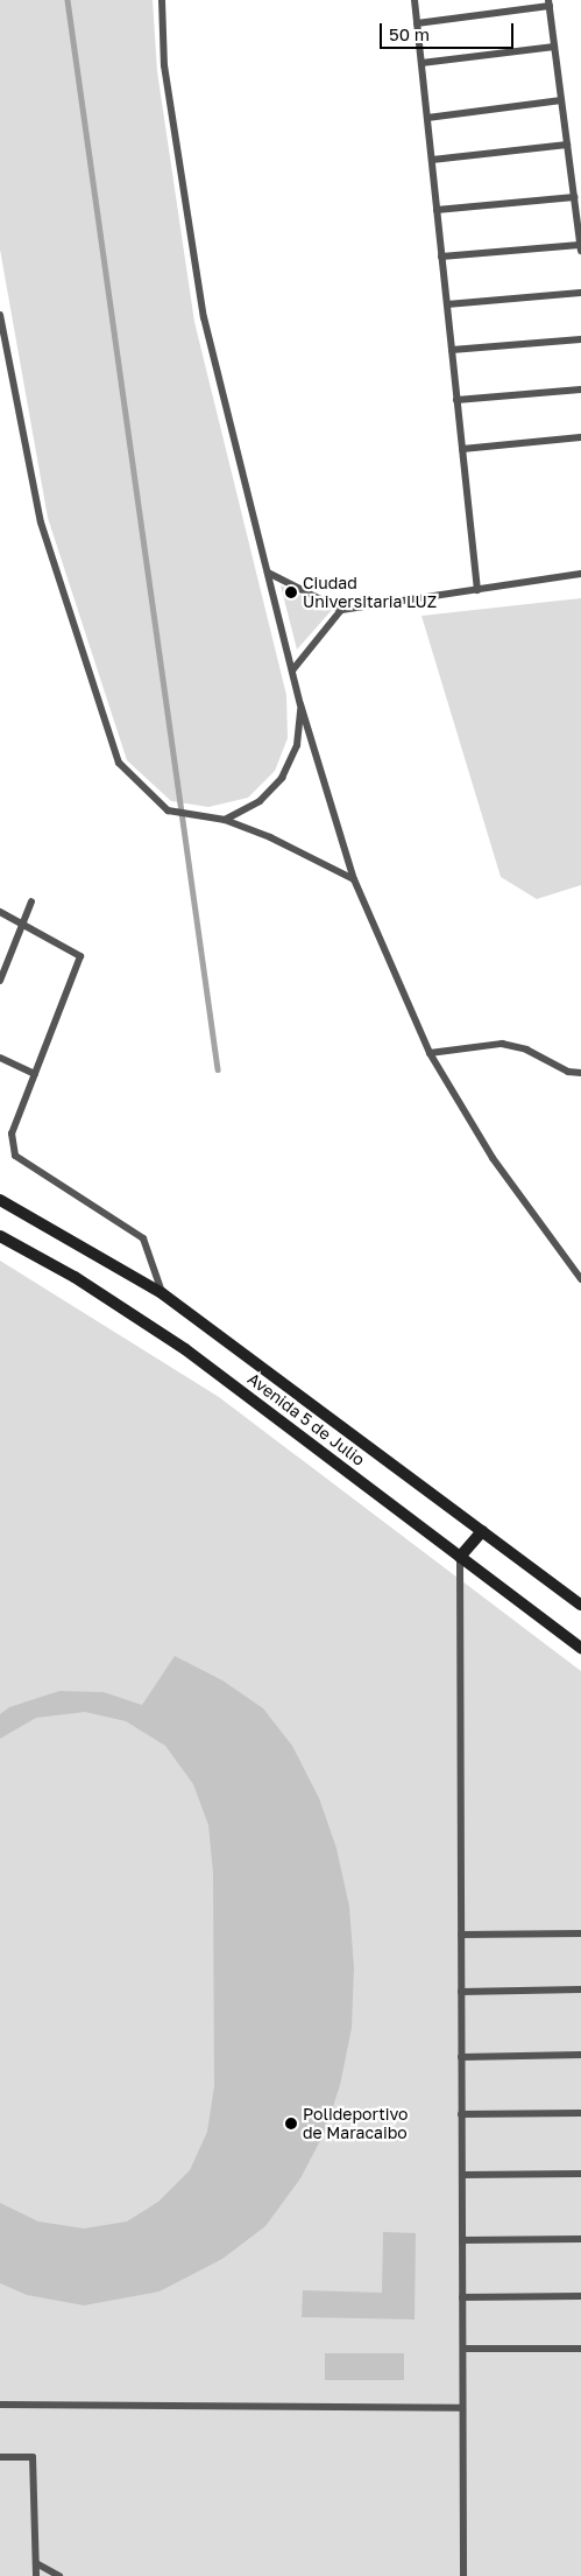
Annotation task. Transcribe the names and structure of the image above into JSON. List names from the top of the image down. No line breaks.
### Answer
{"streets":{"main road":["Avenida 5 de Julio"]},"places":["Ciudad Universitaria LUZ","Polideportivo de Maracaibo"],"scale_bar":"50 m"}
